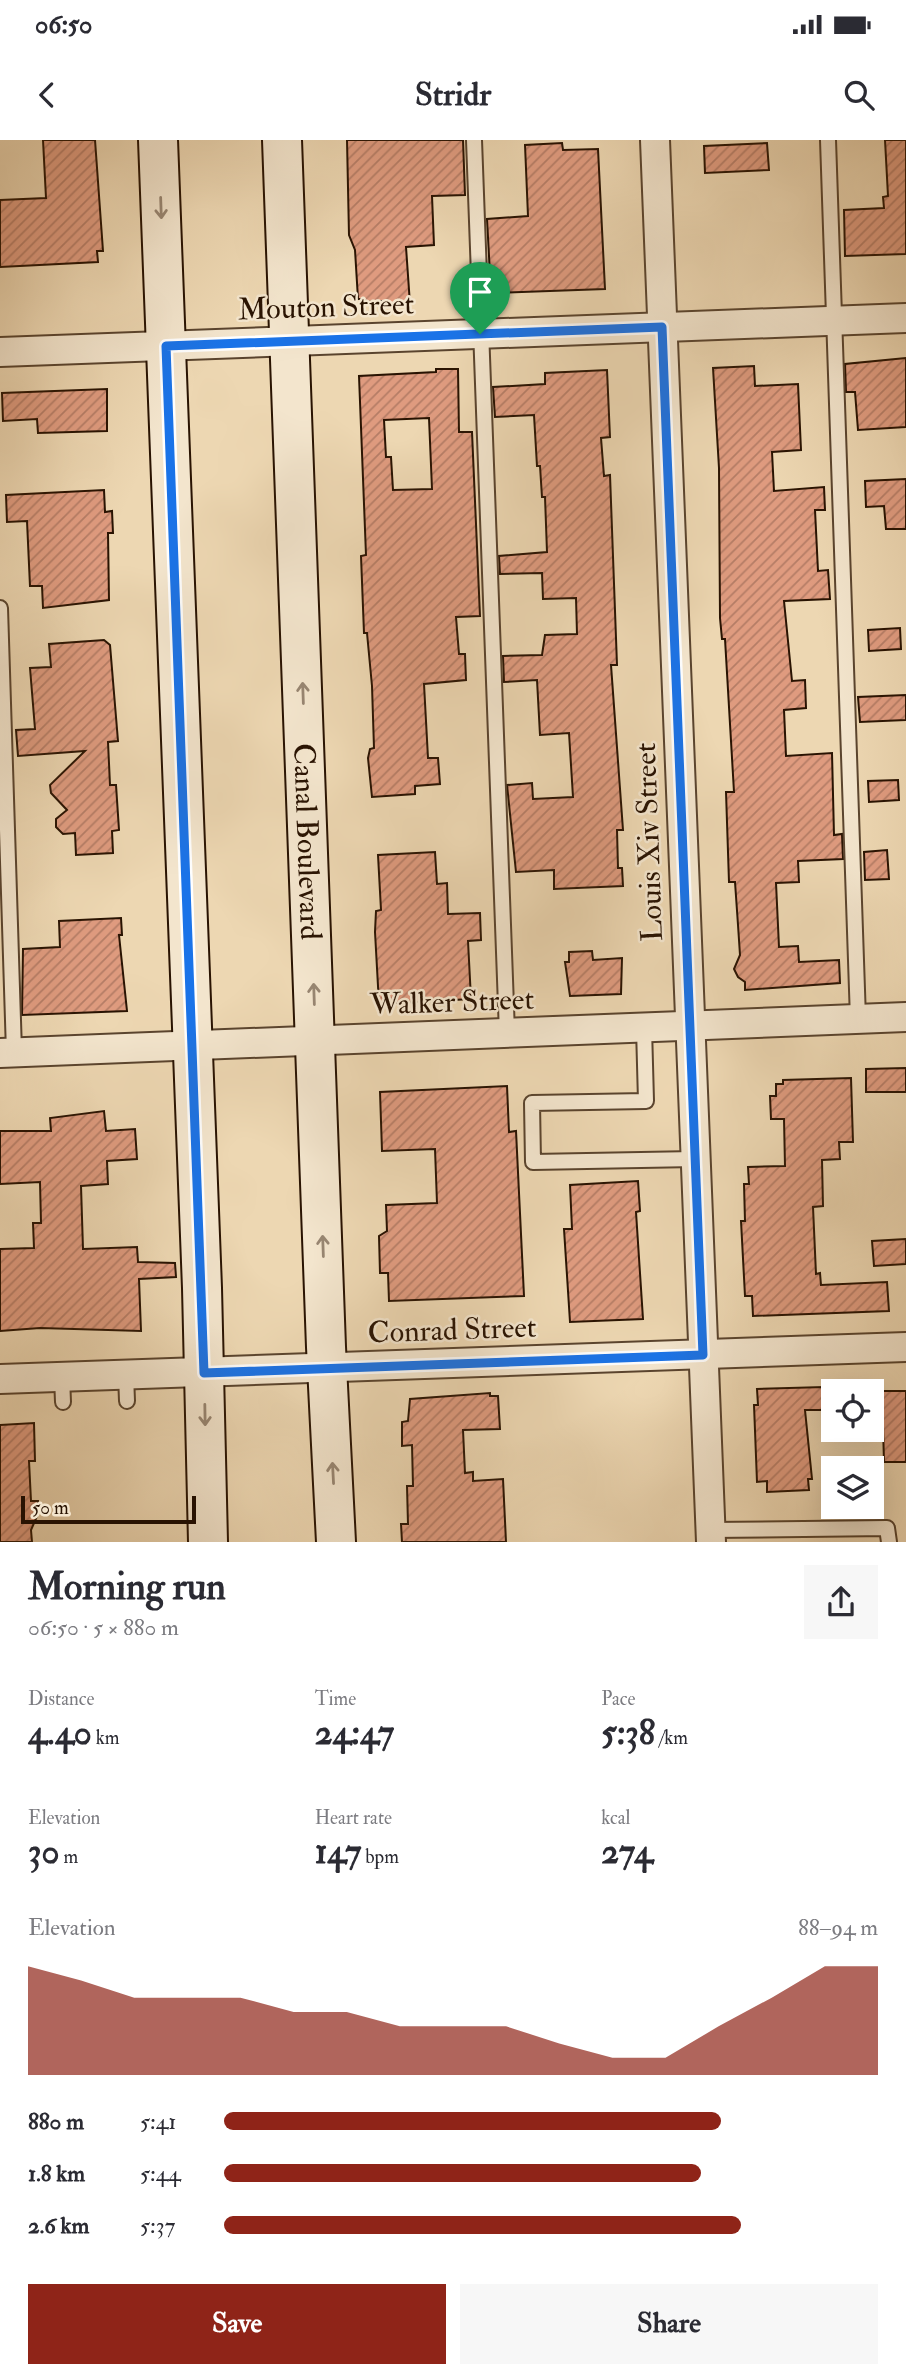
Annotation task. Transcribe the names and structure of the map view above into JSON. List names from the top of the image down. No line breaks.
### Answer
{"streets":{"main road":["Canal Boulevard"],"street":["Mouton Street","Louis Xiv Street","Walker Street","Conrad Street"]},"crossings":[["Mouton Street","Canal Boulevard"],["Mouton Street","Louis Xiv Street"],["Canal Boulevard","Walker Street"],["Canal Boulevard","Conrad Street"],["Louis Xiv Street","Walker Street"],["Louis Xiv Street","Conrad Street"]],"scale_bar":"50 m","page":{"status":"06:50","header":"Stridr","scale":"50 m","heading":["Morning run","06:50 · 5 × 880 m"],"stats":[["Distance","4.40 km"],["Time","24:47"],["Pace","5:38 /km"],["Elevation","30 m"],["Heart rate","147 bpm"],["kcal","274"]],"chart":["Elevation","88–94 m"],"list":[{"name":"880 m","note":"5:41"},{"name":"1.8 km","note":"5:44"},{"name":"2.6 km","note":"5:37"}],"buttons":["Save","Share"]}}
